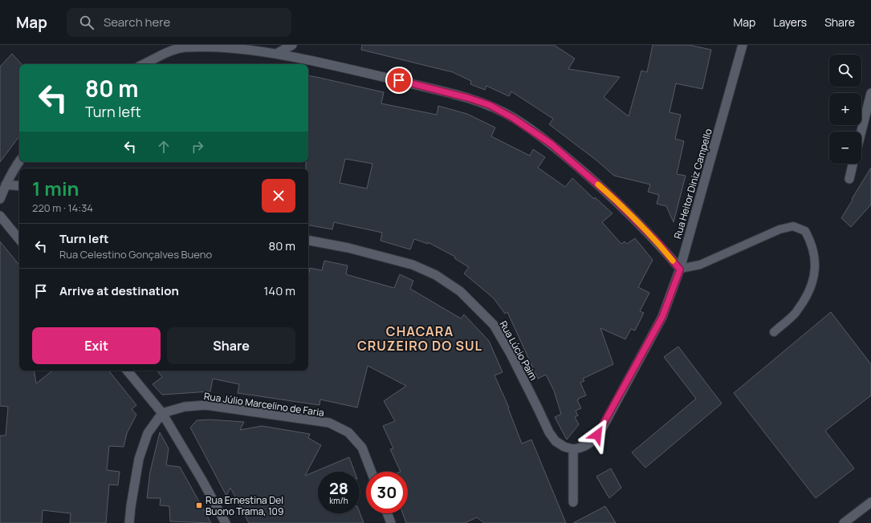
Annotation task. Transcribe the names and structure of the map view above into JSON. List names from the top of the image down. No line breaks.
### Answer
{"streets":{"street":["Rua Heitor Diniz Campello","Rua Lúcio Paim","Rua Júlio Marcelino de Faria"]},"crossings":[["Rua Heitor Diniz Campello","Rua Lúcio Paim"]],"districts":["CHACARA CRUZEIRO DO SUL"],"places":{"transit":["Rua Ernestina Del Buono Trama, 109"]},"page":{"header":"Map","search":"Search here","nav":["Map","Layers","Share"],"map_buttons":["+","−"],"turn":["80 m","Turn left"],"heading":["1 min","220 m · 14:34"],"list":[{"name":"Turn left","note":"Rua Celestino Gonçalves Bueno","value":"80 m"},{"name":"Arrive at destination","value":"140 m"}],"buttons":["Exit","Share"],"speed":"28 km/h","limit":"30"}}
